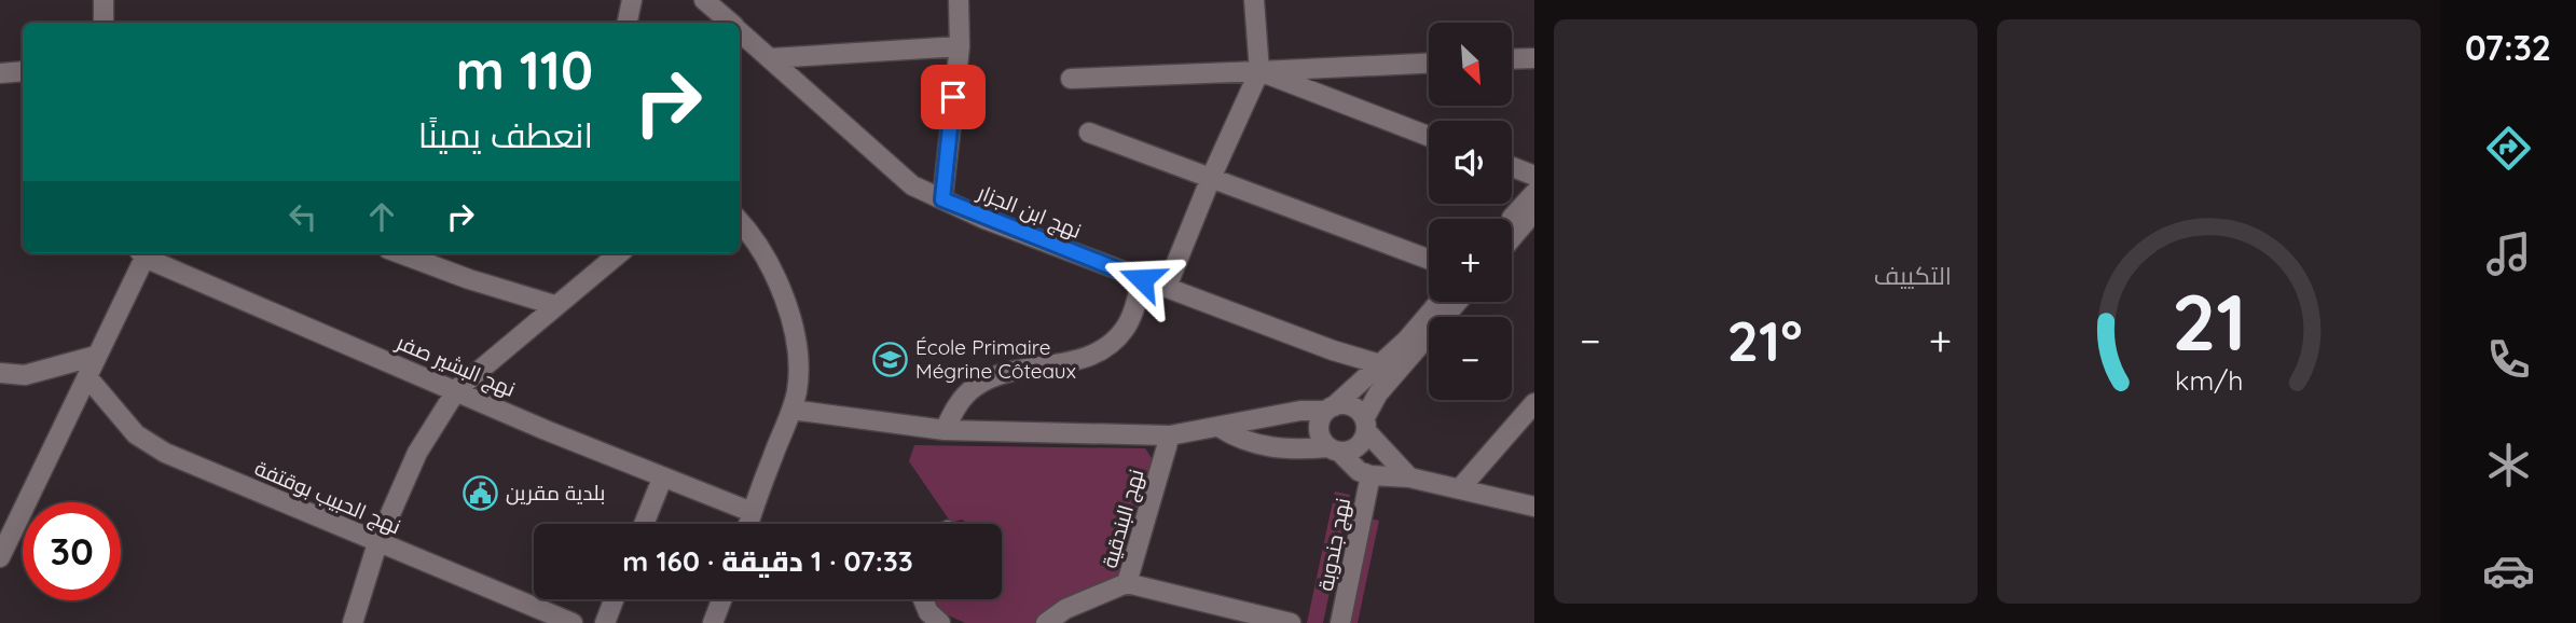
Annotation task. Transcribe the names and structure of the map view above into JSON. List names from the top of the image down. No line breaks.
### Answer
{"streets":{"street":["نهج ابن الجزار","نهج البشير صفر","نهج الحبيب بوقتفة","نهج البندقية","نهج جندوبة"]},"places":{"school or university":["École Primaire Mégrine Côteaux"],"public building":["بلدية مقرين"]},"north":"bottom right","page":{"tabs":"07:32","tile":"التكييف","map_buttons":["+","−"],"turn":["110 m","انعطف يمينًا"],"heat":["−","21°","+"],"limit":"30","trip":"07:33 · 1 دقيقة · 160 m","gauge":["21","km/h"]}}
